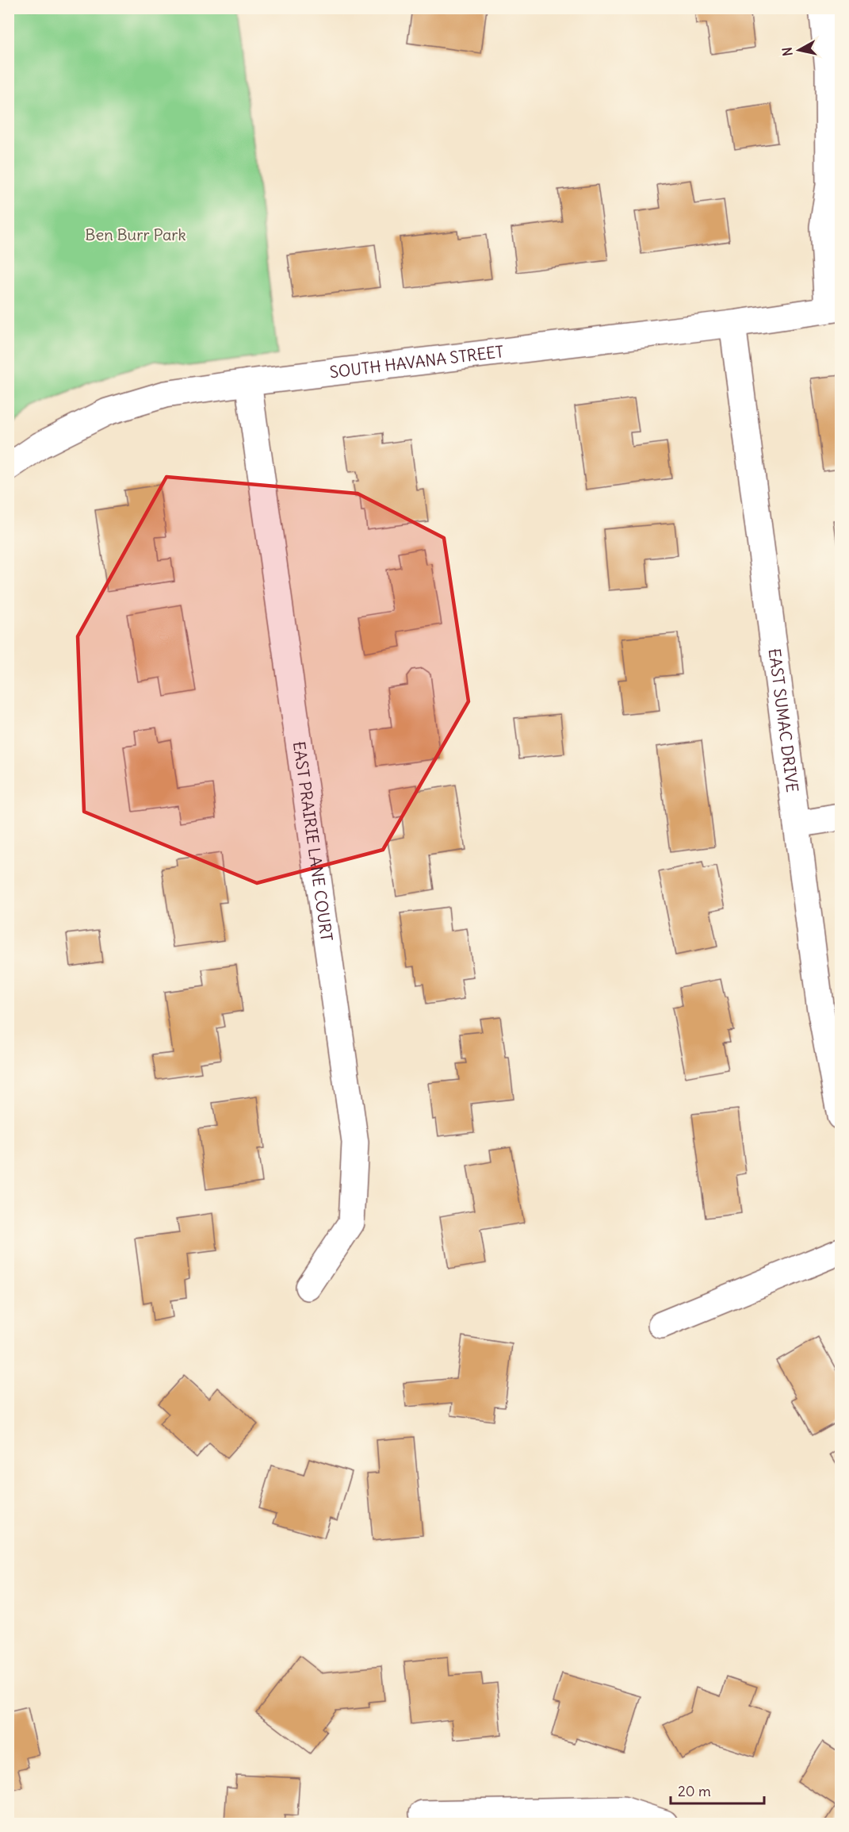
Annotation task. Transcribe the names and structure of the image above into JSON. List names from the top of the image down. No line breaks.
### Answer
{"streets":{"street":["SOUTH HAVANA STREET","EAST SUMAC DRIVE","EAST PRAIRIE LANE COURT"]},"crossings":[["SOUTH HAVANA STREET","EAST SUMAC DRIVE"],["SOUTH HAVANA STREET","EAST PRAIRIE LANE COURT"]],"parks":["Ben Burr Park"],"scale_bar":"20 m","north":"left"}
